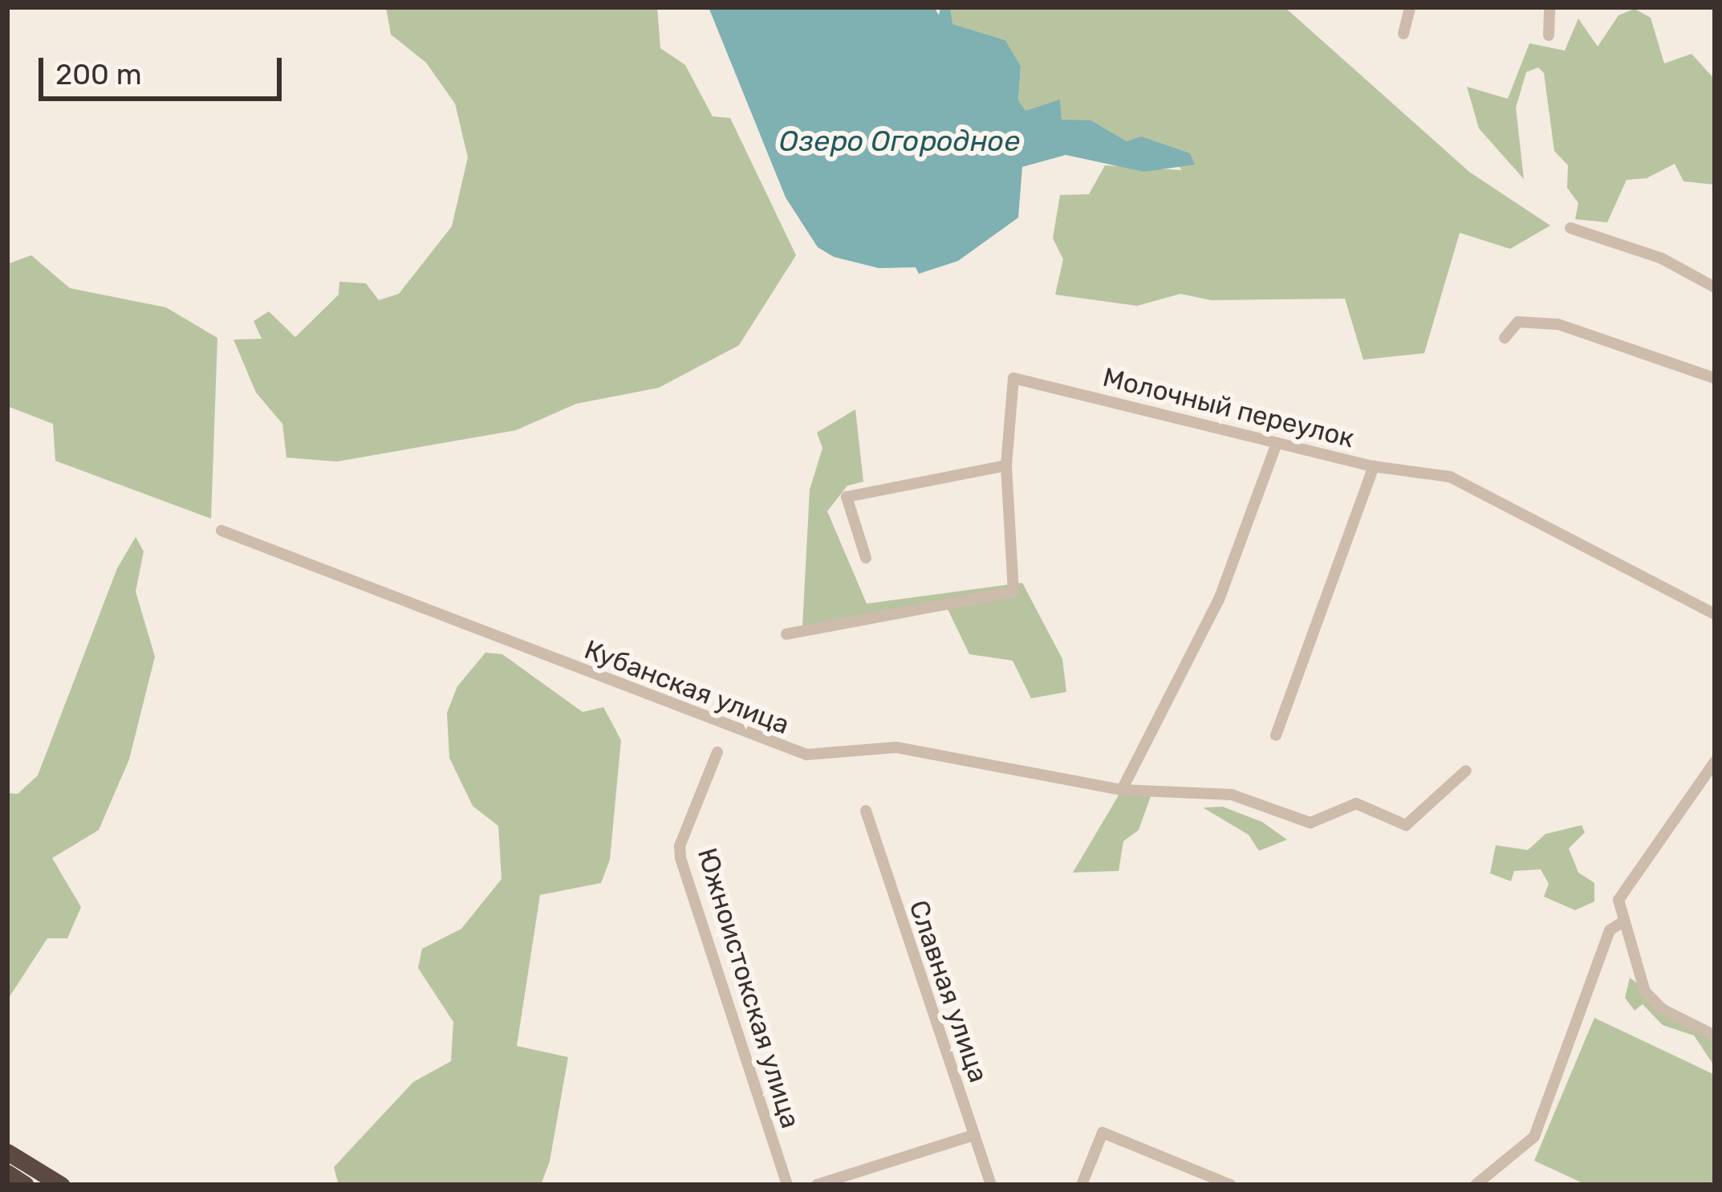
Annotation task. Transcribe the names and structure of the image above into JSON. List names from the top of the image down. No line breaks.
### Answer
{"streets":{"street":["Молочный переулок","Кубанская улица","Южноистокская улица","Славная улица"]},"water":["Озеро Огородное"],"scale_bar":"200 m"}
